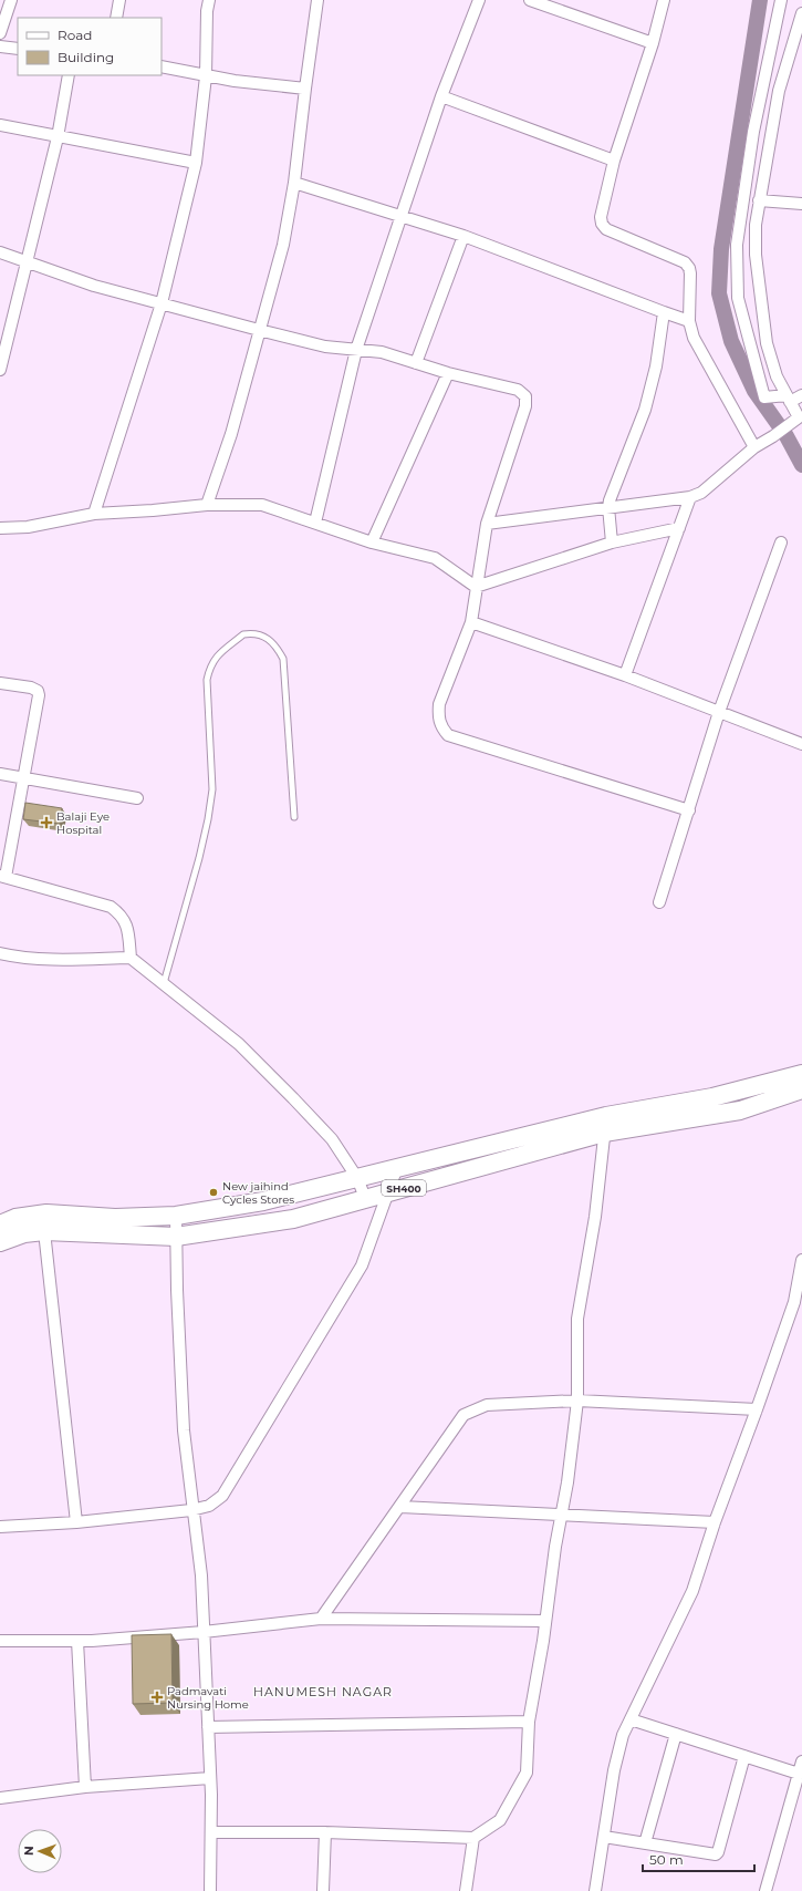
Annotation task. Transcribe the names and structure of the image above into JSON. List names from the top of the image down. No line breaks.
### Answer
{"streets":{"main road":["SH400"]},"districts":["HANUMESH NAGAR"],"places":{"health":["Balaji Eye Hospital","Padmavati Nursing Home"],"other":["New jaihind Cycles Stores"]},"legend":["Road","Building"],"scale_bar":"50 m","north":"left"}
